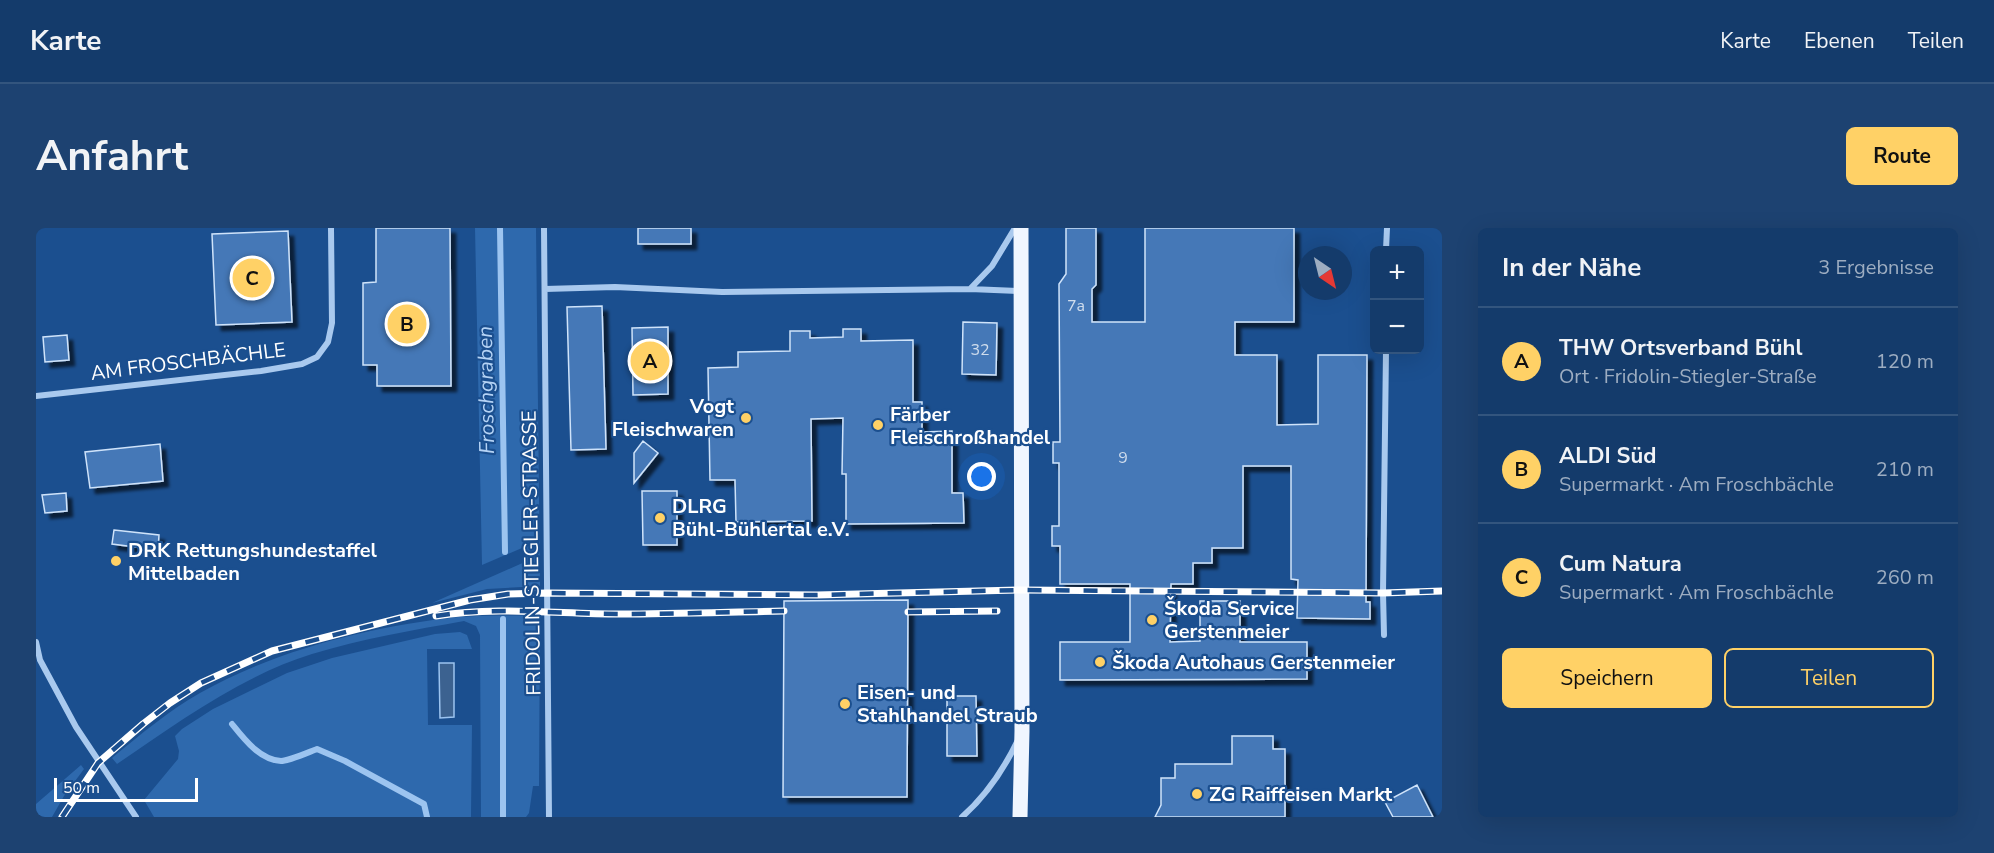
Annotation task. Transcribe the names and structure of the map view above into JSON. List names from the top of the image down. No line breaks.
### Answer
{"streets":{"street":["AM FROSCHBÄCHLE","FRIDOLIN-STIEGLER-STRASSE"]},"water":["Froschgraben"],"places":["Vogt Fleischwaren","Färber Fleischroßhandel","DLRG Bühl-Bühlertal e.V.","DRK Rettungshundestaffel Mittelbaden","Škoda Service Gerstenmeier","Škoda Autohaus Gerstenmeier","Eisen- und Stahlhandel Straub","ZG Raiffeisen Markt"],"house_numbers":["7a","32","9"],"scale_bar":"50 m","north":"bottom right","page":{"header":"Karte","nav":["Karte","Ebenen","Teilen"],"buttons":["Route",["Speichern","Teilen"]],"title":"Anfahrt","heading":["In der Nähe","3 Ergebnisse"],"map_buttons":["+","−"],"pins":["C","B","A"],"list":[{"mark":"A","name":"THW Ortsverband Bühl","note":"Ort · Fridolin-Stiegler-Straße","value":"120 m"},{"mark":"B","name":"ALDI Süd","note":"Supermarkt · Am Froschbächle","value":"210 m"},{"mark":"C","name":"Cum Natura","note":"Supermarkt · Am Froschbächle","value":"260 m"}],"scale":"50 m"}}
